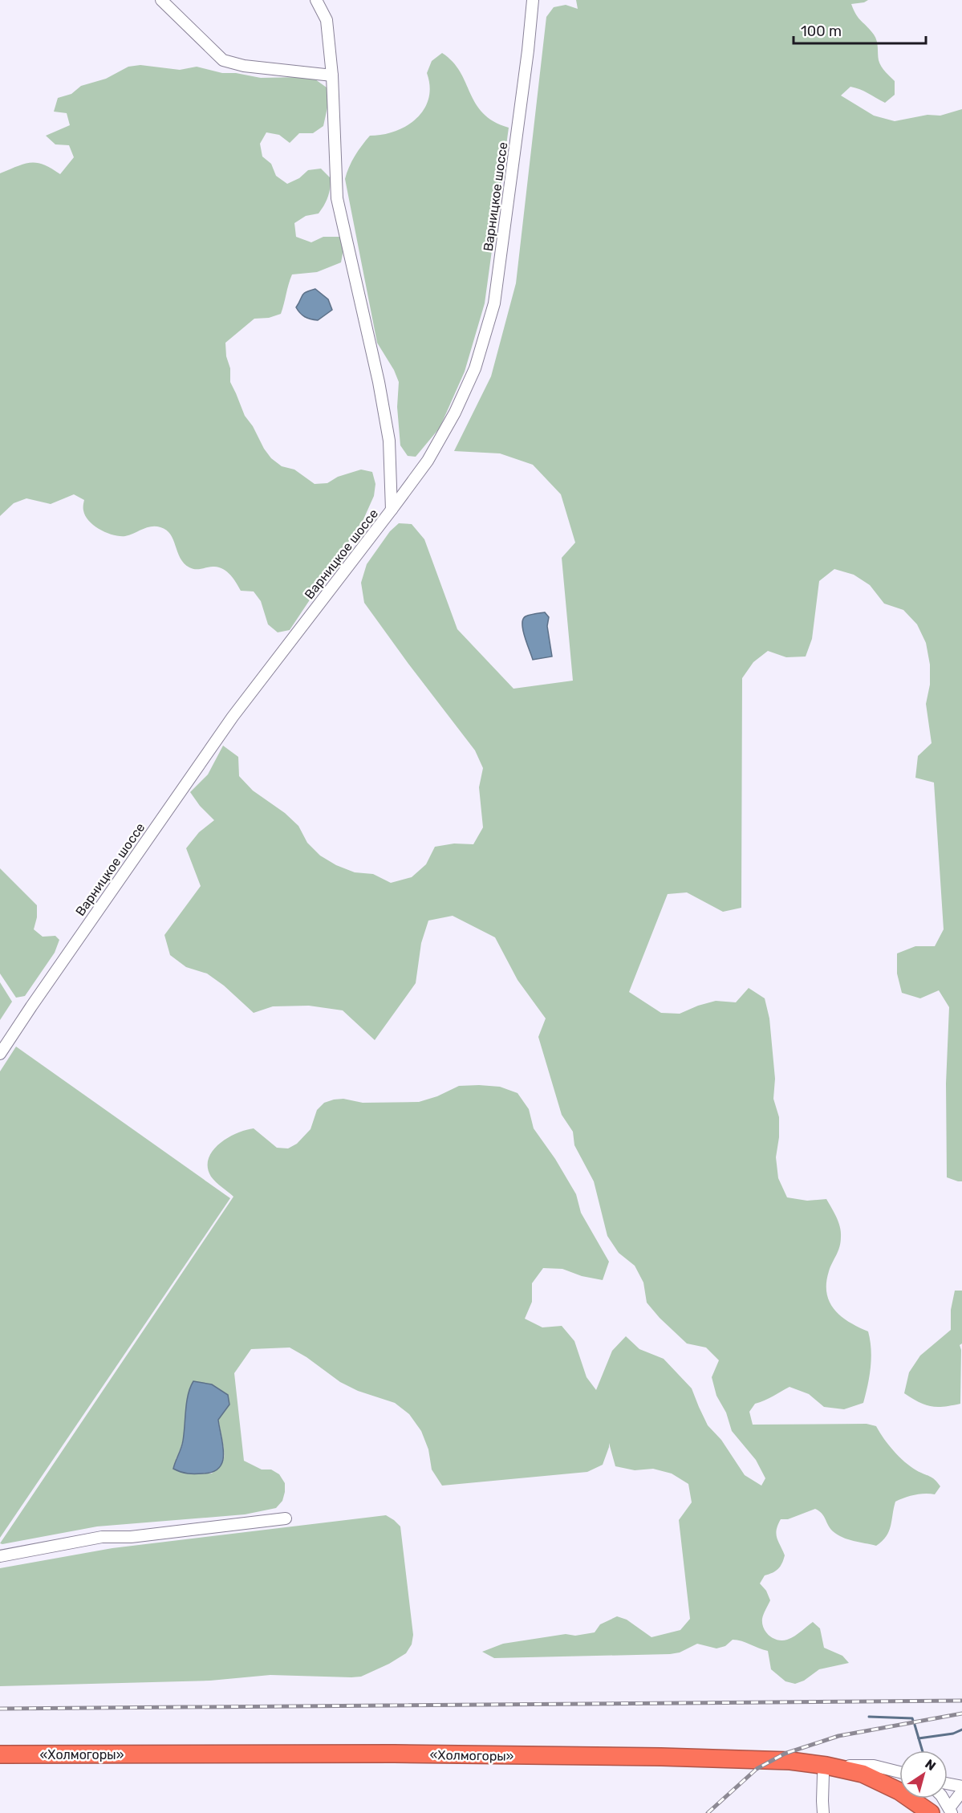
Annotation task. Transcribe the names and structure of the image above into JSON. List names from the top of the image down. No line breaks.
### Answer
{"streets":{"highway":["«Холмогоры»"],"street":["Варницкое шоссе"]},"scale_bar":"100 m","north":"top right"}
